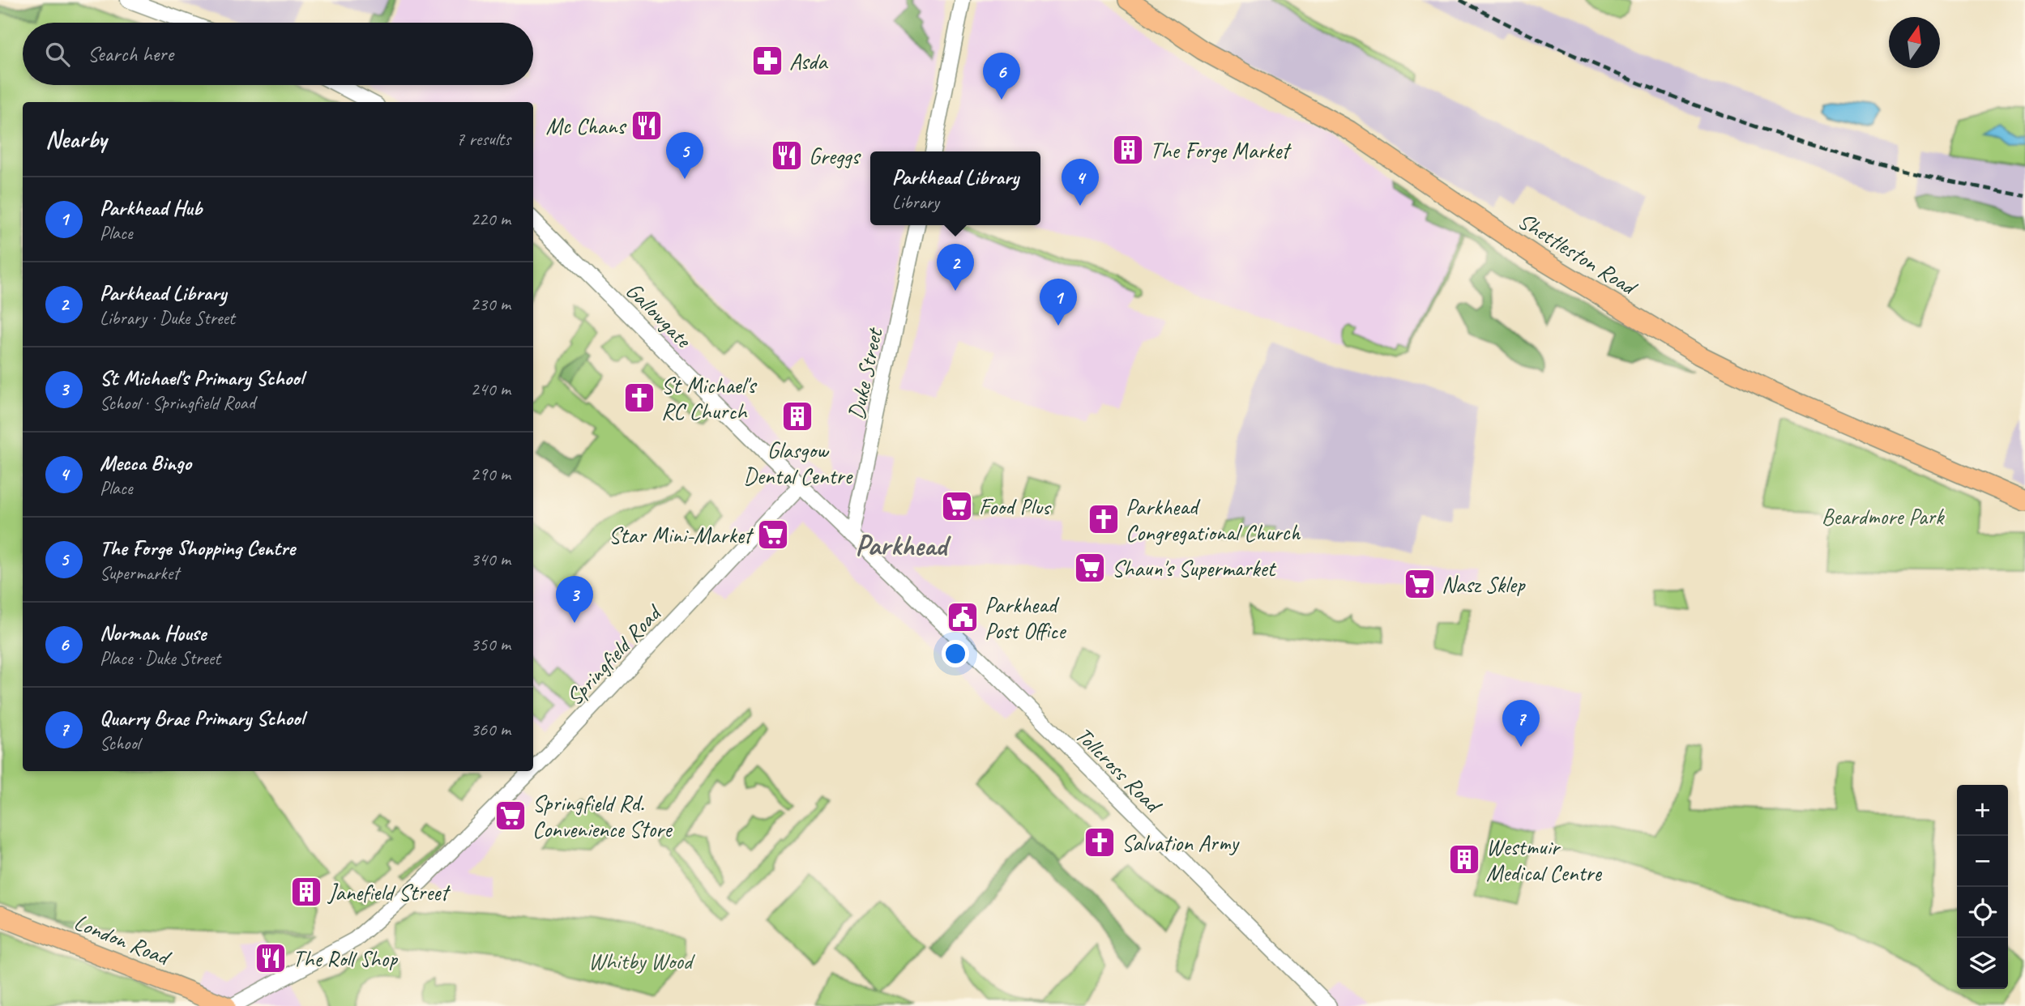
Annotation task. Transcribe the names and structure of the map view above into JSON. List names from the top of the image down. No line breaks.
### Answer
{"streets":{"main road":["Shettleston Road","London Road"],"street":["Gallowgate","Duke Street","Springfield Road","Tollcross Road"]},"crossings":[["Gallowgate","Duke Street"],["Gallowgate","Springfield Road"],["Gallowgate","Tollcross Road"]],"districts":["Parkhead"],"parks":["Beardmore Park","Whitby Wood"],"places":{"pharmacy":["Asda"],"restaurant":["Mc Chans","Greggs","The Roll Shop"],"building":["The Forge Market","Glasgow Dental Centre","Westmuir Medical Centre","Janefield Street"],"church":["St Michael's RC Church","Parkhead Congregational Church","Salvation Army"],"supermarket":["Food Plus","Star Mini-Market","Shaun's Supermarket","Nasz Sklep","Springfield Rd. Convenience Store"],"public building":["Parkhead Post Office"]},"north":"top","page":{"search":"Search here","pins":["6","5","4","2","1","3","7"],"heading":["Nearby","7 results"],"popup":["Parkhead Library","Library"],"list":[{"mark":"1","name":"Parkhead Hub","note":"Place","value":"220 m"},{"mark":"2","name":"Parkhead Library","note":"Library · Duke Street","value":"230 m"},{"mark":"3","name":"St Michael's Primary School","note":"School · Springfield Road","value":"240 m"},{"mark":"4","name":"Mecca Bingo","note":"Place","value":"290 m"},{"mark":"5","name":"The Forge Shopping Centre","note":"Supermarket","value":"340 m"},{"mark":"6","name":"Norman House","note":"Place · Duke Street","value":"350 m"},{"mark":"7","name":"Quarry Brae Primary School","note":"School","value":"360 m"}],"map_buttons":["+","−"]}}
